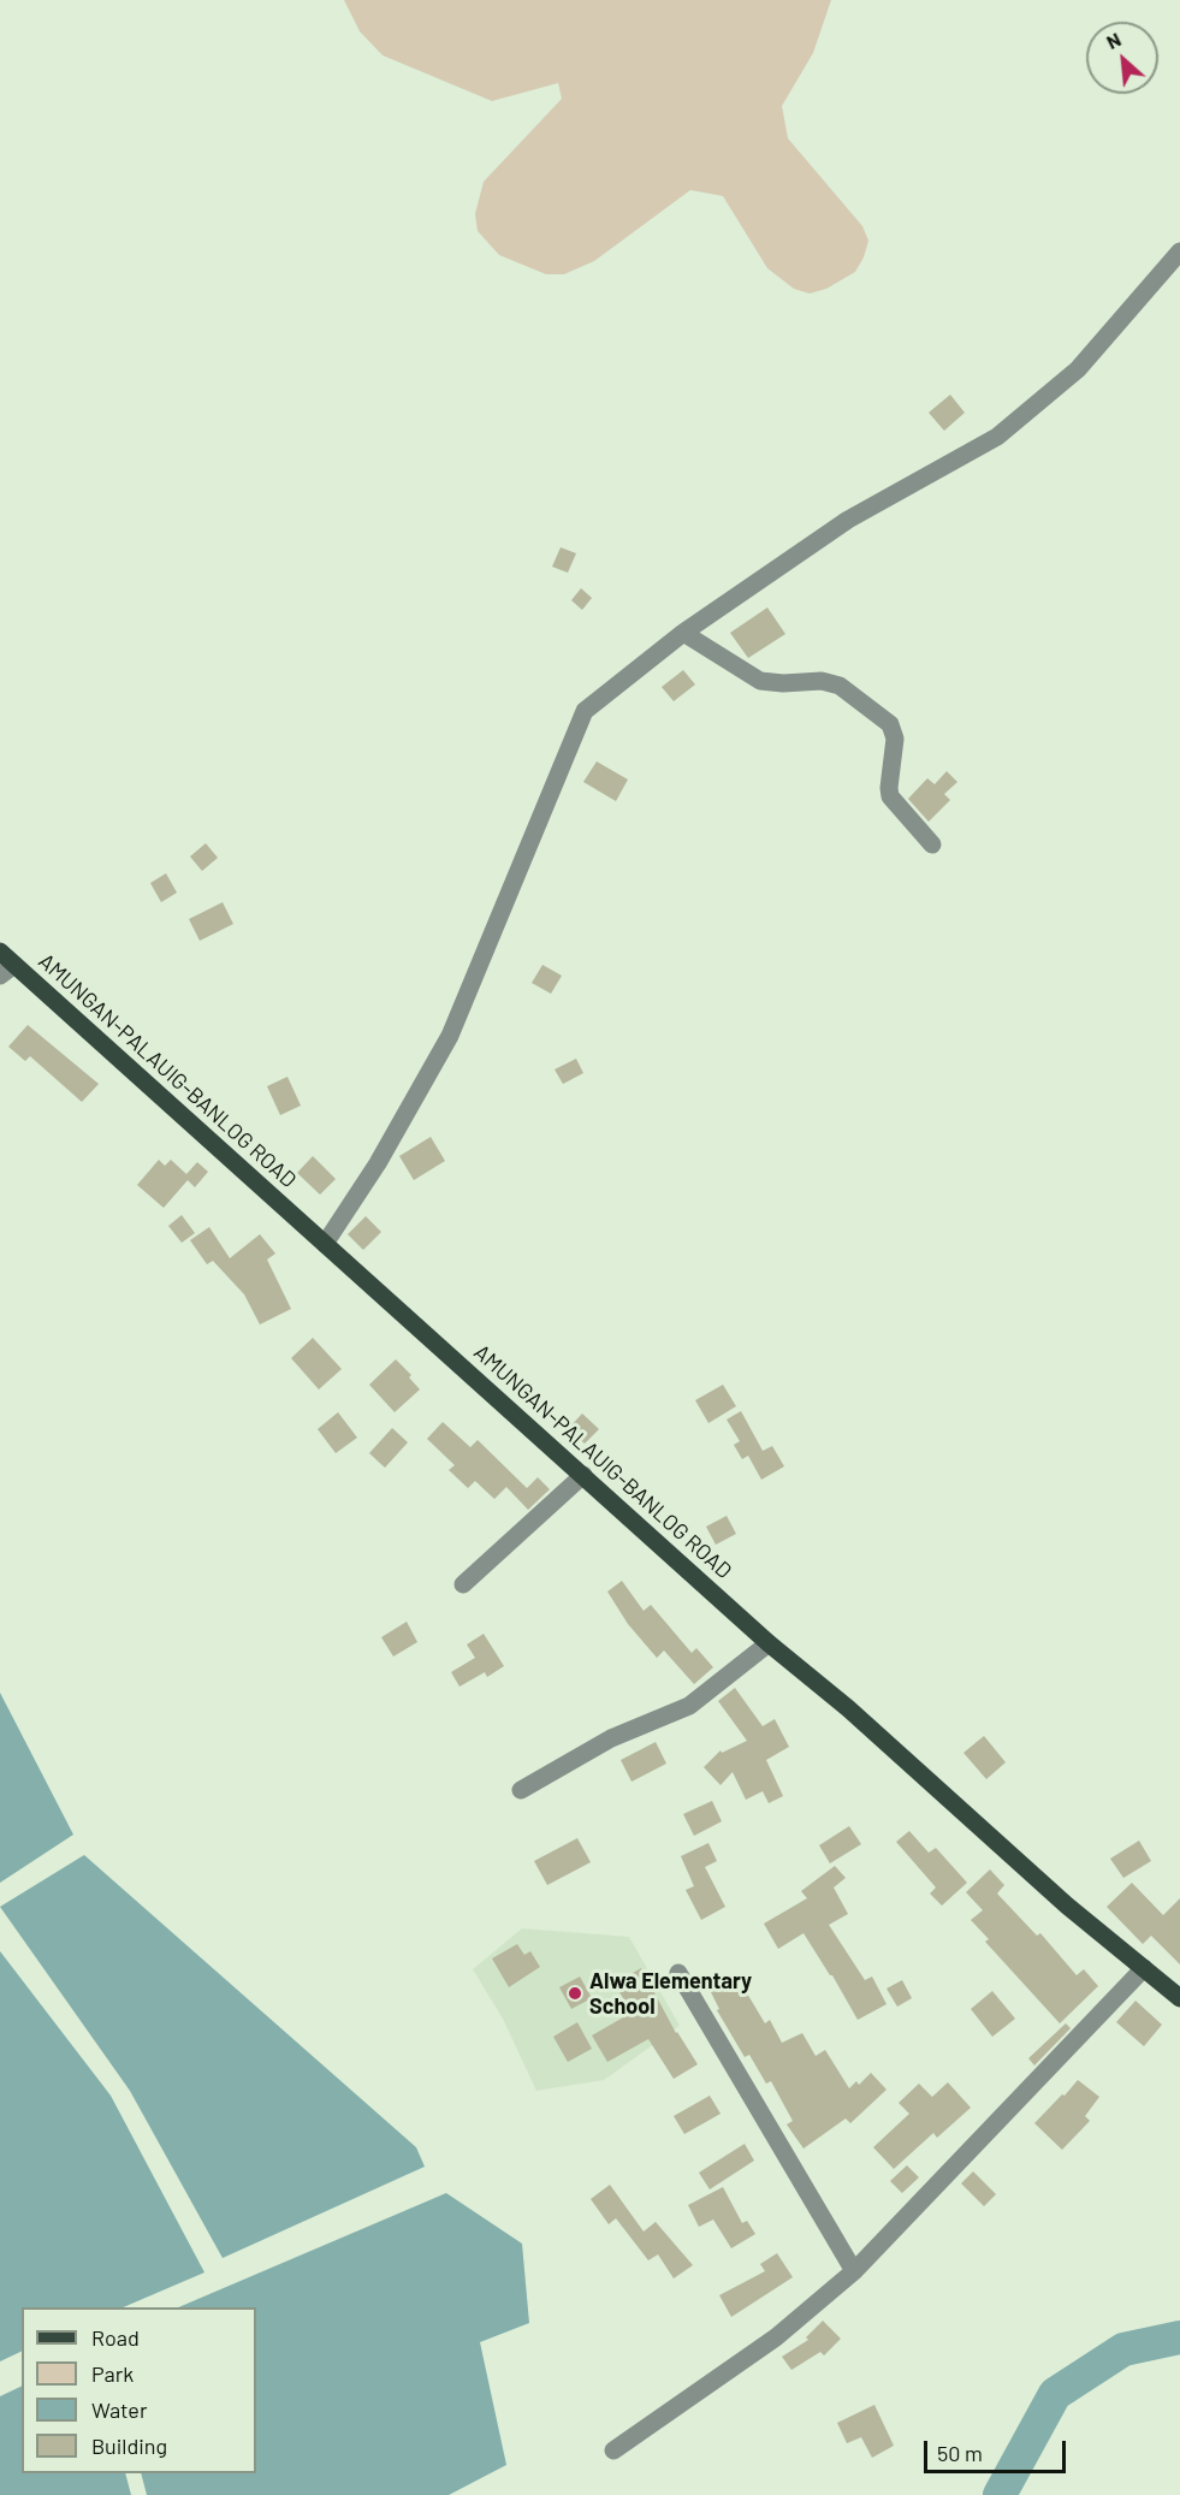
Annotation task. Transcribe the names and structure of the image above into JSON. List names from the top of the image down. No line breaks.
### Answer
{"streets":{"main road":["AMUNGAN-PALAUIG-BANLOG ROAD"]},"places":["Alwa Elementary School"],"legend":["Road","Park","Water","Building"],"scale_bar":"50 m","north":"top left"}
